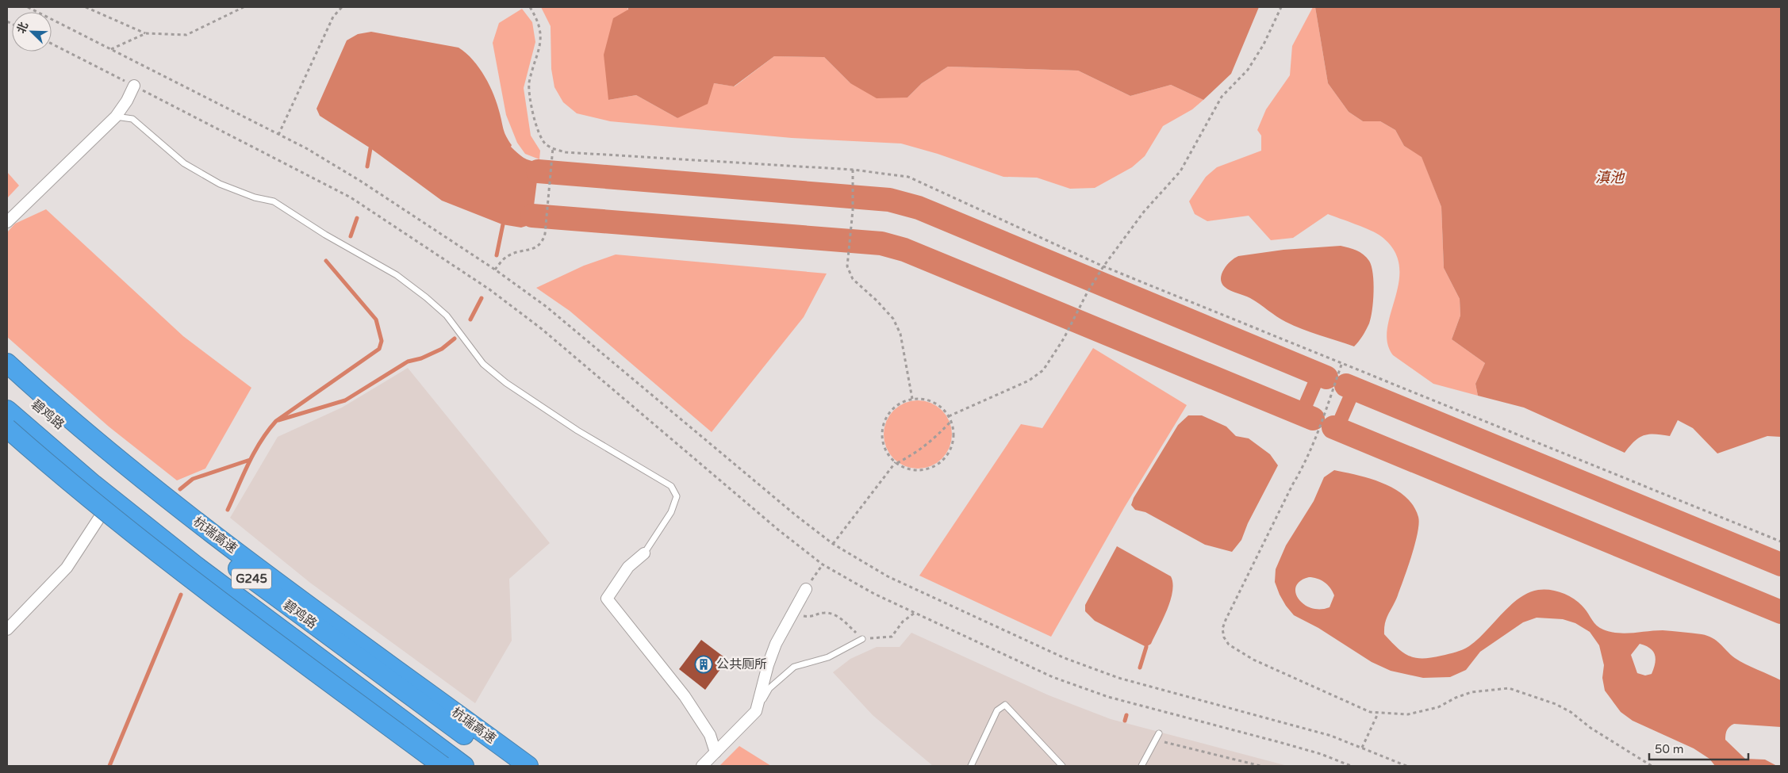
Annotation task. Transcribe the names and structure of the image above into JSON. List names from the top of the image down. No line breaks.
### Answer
{"streets":{"highway":["碧鸡路","杭瑞高速","G245"]},"water":["滇池"],"places":{"building":["公共厕所"]},"scale_bar":"50 m","north":"top left"}
